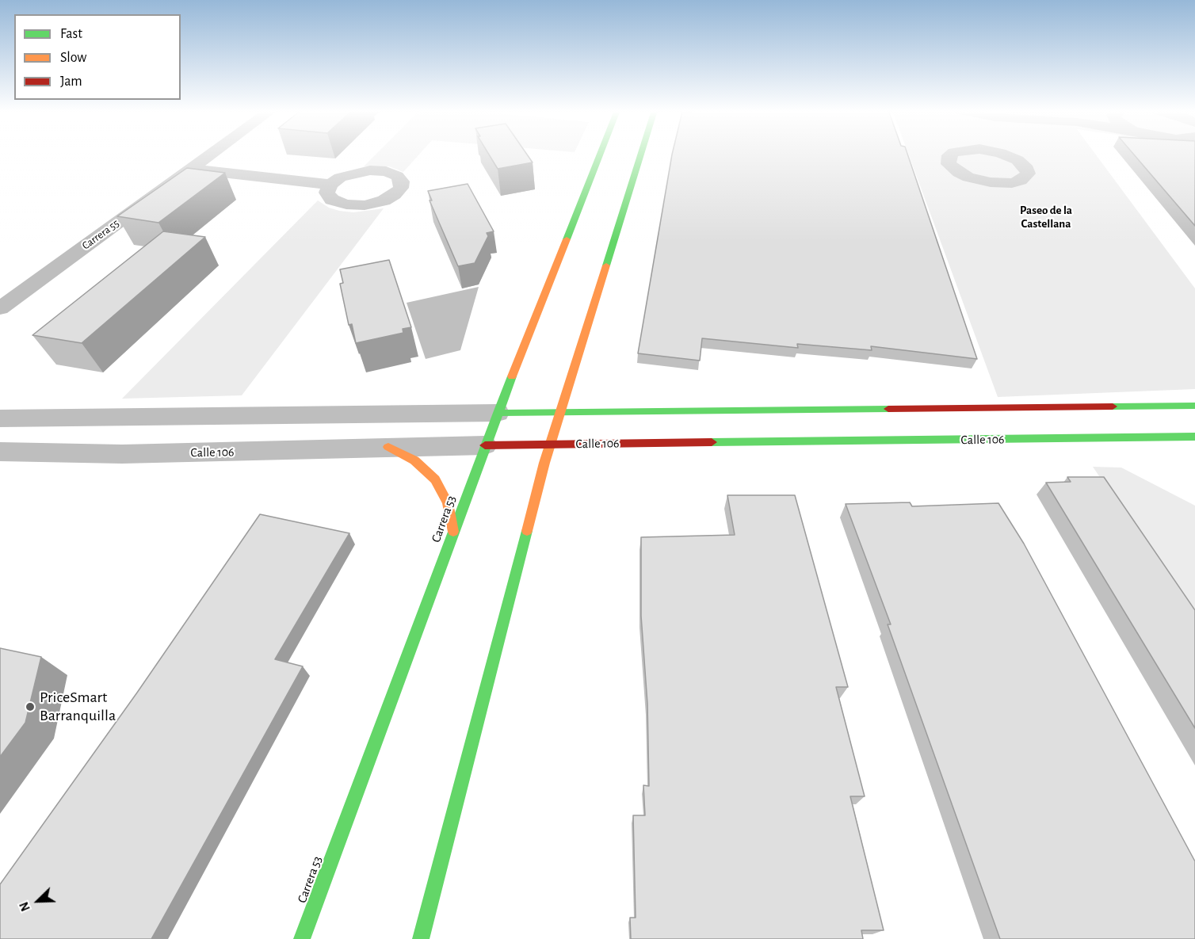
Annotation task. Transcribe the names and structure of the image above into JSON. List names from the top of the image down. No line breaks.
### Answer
{"streets":{"main road":["Calle 106","Carrera 53"],"street":["Carrera 55"]},"crossings":[["Calle 106","Carrera 53"]],"districts":["Paseo de la Castellana"],"places":["PriceSmart Barranquilla"],"legend":["Fast","Slow","Jam"],"north":"bottom left"}
